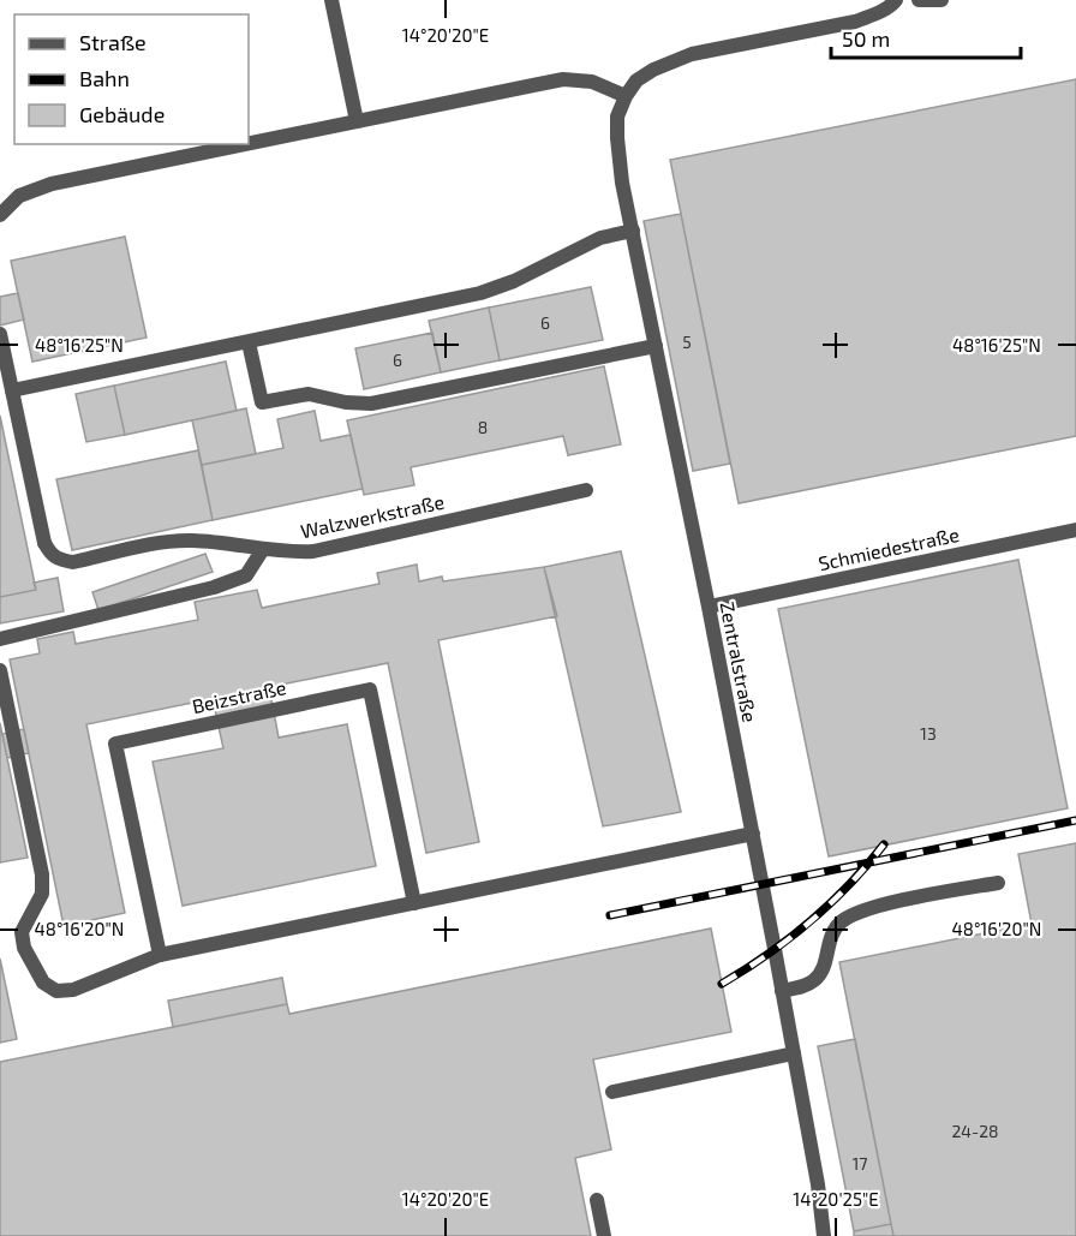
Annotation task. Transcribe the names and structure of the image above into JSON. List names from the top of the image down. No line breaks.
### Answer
{"streets":{"street":["Walzwerkstraße","Schmiedestraße","Zentralstraße","Beizstraße"]},"crossings":[["Schmiedestraße","Zentralstraße"]],"house_numbers":["6","5","6","8","13","24-28","17"],"legend":["Straße","Bahn","Gebäude"],"scale_bar":"50 m","coordinates":["14°20'20\"E","48°16'25\"N","48°16'20\"N","14°20'25\"E"]}
